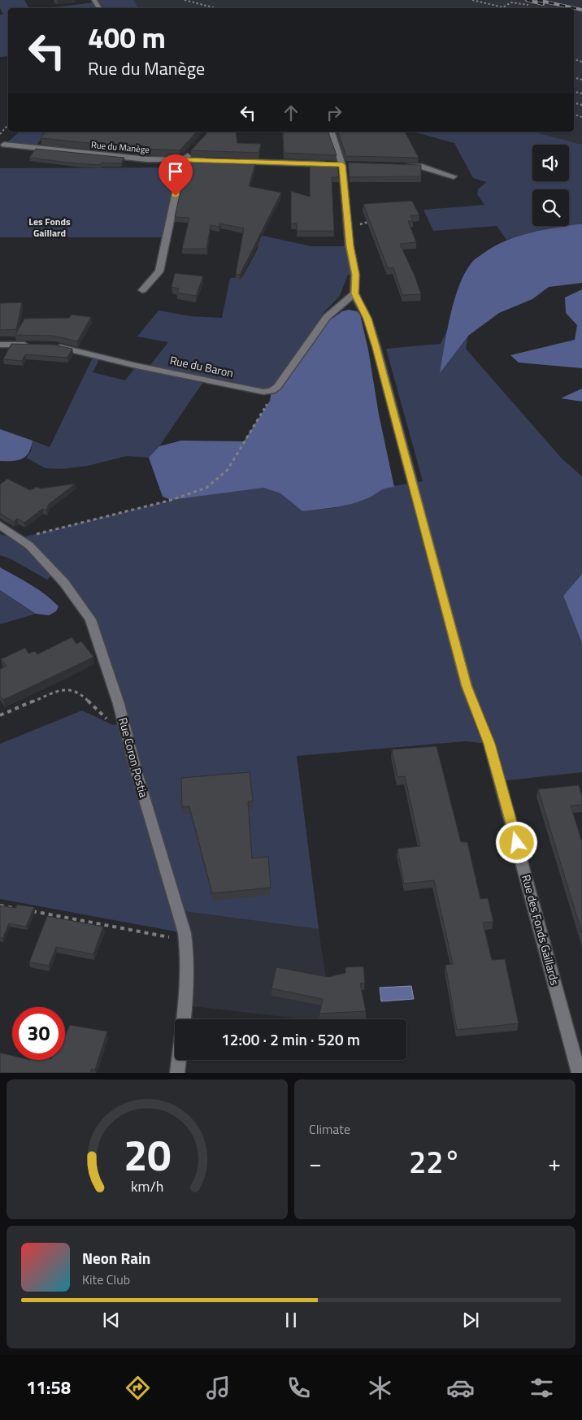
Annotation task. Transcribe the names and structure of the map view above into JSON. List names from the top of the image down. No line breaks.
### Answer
{"streets":{"street":["Rue du Manège","Rue du Baron","Rue Coron Postia","Rue des Fonds Gaillards"]},"districts":["Les Fonds Gaillard"],"page":{"turn":["400 m","Rue du Manège"],"limit":"30","trip":"12:00 · 2 min · 520 m","tile":"Climate","heat":["−","22°","+"],"song":["Neon Rain","Kite Club"],"tabs":"11:58","gauge":["20","km/h"]}}
